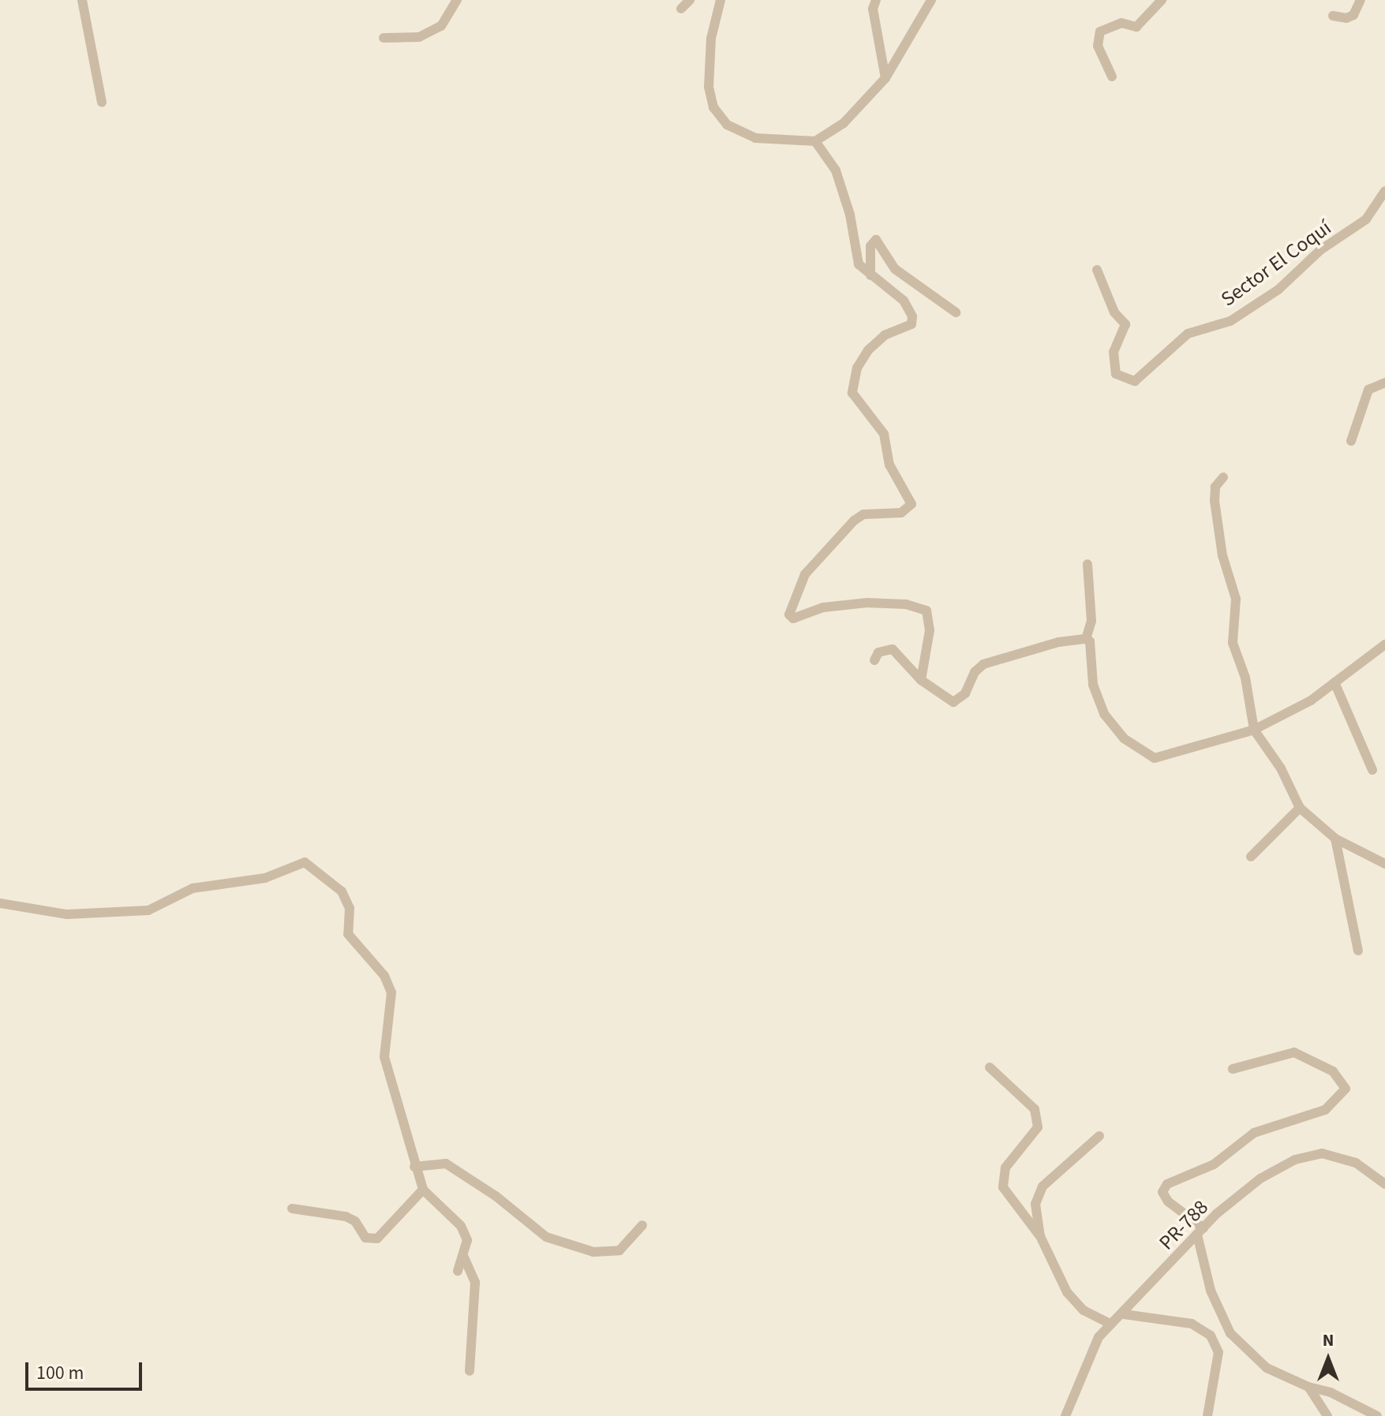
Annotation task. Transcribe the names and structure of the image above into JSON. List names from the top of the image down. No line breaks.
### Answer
{"streets":{"street":["Sector El Coquí","PR-788"]},"scale_bar":"100 m","north":"top"}
